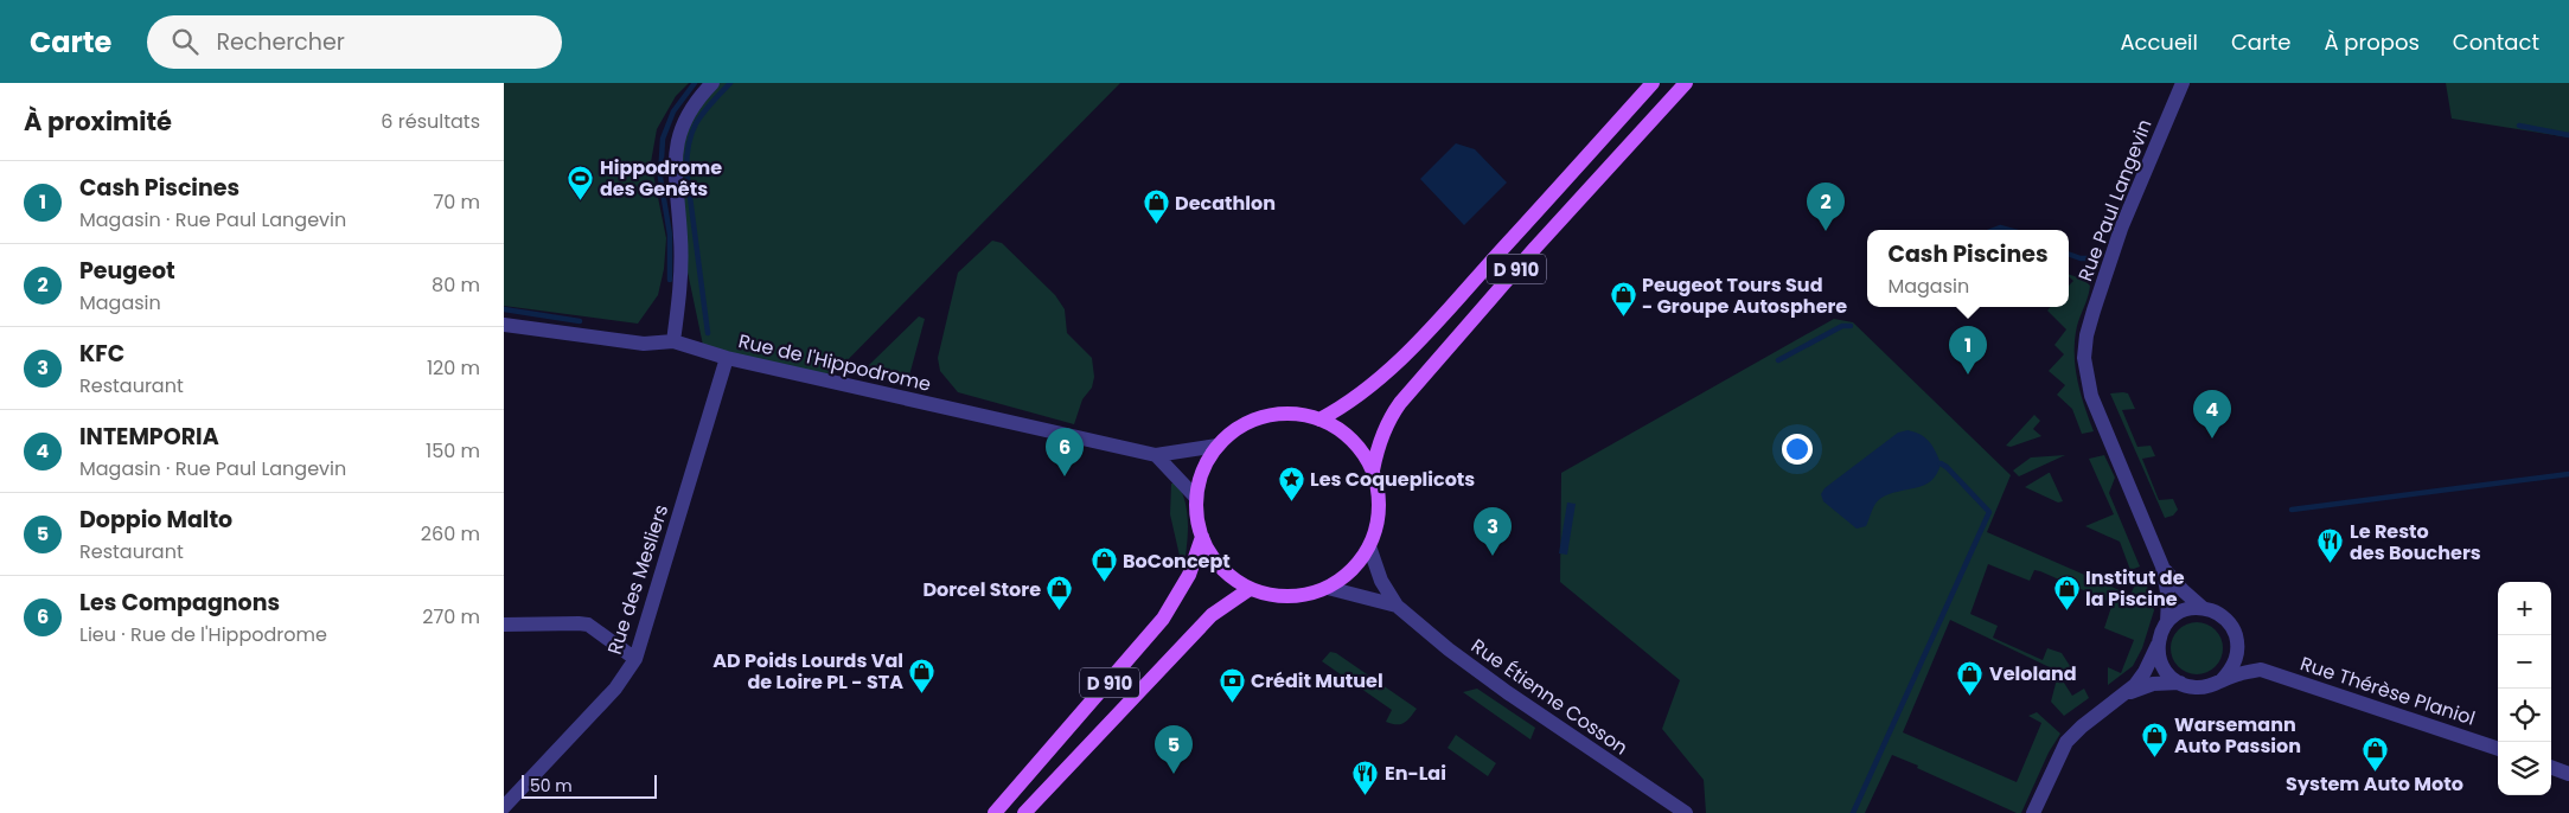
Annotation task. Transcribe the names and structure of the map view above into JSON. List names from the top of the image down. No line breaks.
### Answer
{"streets":{"main road":["D 910"],"street":["Rue Paul Langevin","Rue de l'Hippodrome","Rue des Mesliers","Rue Thérèse Planiol","Rue Étienne Cosson"]},"crossings":[["D 910","Rue de l'Hippodrome"],["D 910","Rue Étienne Cosson"],["Rue de l'Hippodrome","Rue des Mesliers"],["Rue de l'Hippodrome","Rue Étienne Cosson"]],"places":{"sports":["Hippodrome des Genêts"],"shop":["Decathlon","Peugeot Tours Sud - Groupe Autosphere","BoConcept","Institut de la Piscine","Dorcel Store","AD Poids Lourds Val de Loire PL - STA","Veloland","Warsemann Auto Passion","System Auto Moto"],"place":["Les Coqueplicots"],"restaurant":["Le Resto des Bouchers","En-Lai"],"bank":["Crédit Mutuel"]},"scale_bar":"50 m","page":{"header":"Carte","search":"Rechercher","nav":["Accueil","Carte","À propos","Contact"],"heading":["À proximité","6 résultats"],"list":[{"mark":"1","name":"Cash Piscines","note":"Magasin · Rue Paul Langevin","value":"70 m"},{"mark":"2","name":"Peugeot","note":"Magasin","value":"80 m"},{"mark":"3","name":"KFC","note":"Restaurant","value":"120 m"},{"mark":"4","name":"INTEMPORIA","note":"Magasin · Rue Paul Langevin","value":"150 m"},{"mark":"5","name":"Doppio Malto","note":"Restaurant","value":"260 m"},{"mark":"6","name":"Les Compagnons","note":"Lieu · Rue de l'Hippodrome","value":"270 m"}],"pins":["2","1","4","6","3","5"],"popup":["Cash Piscines","Magasin"],"map_buttons":["+","−"],"scale":"50 m"}}
